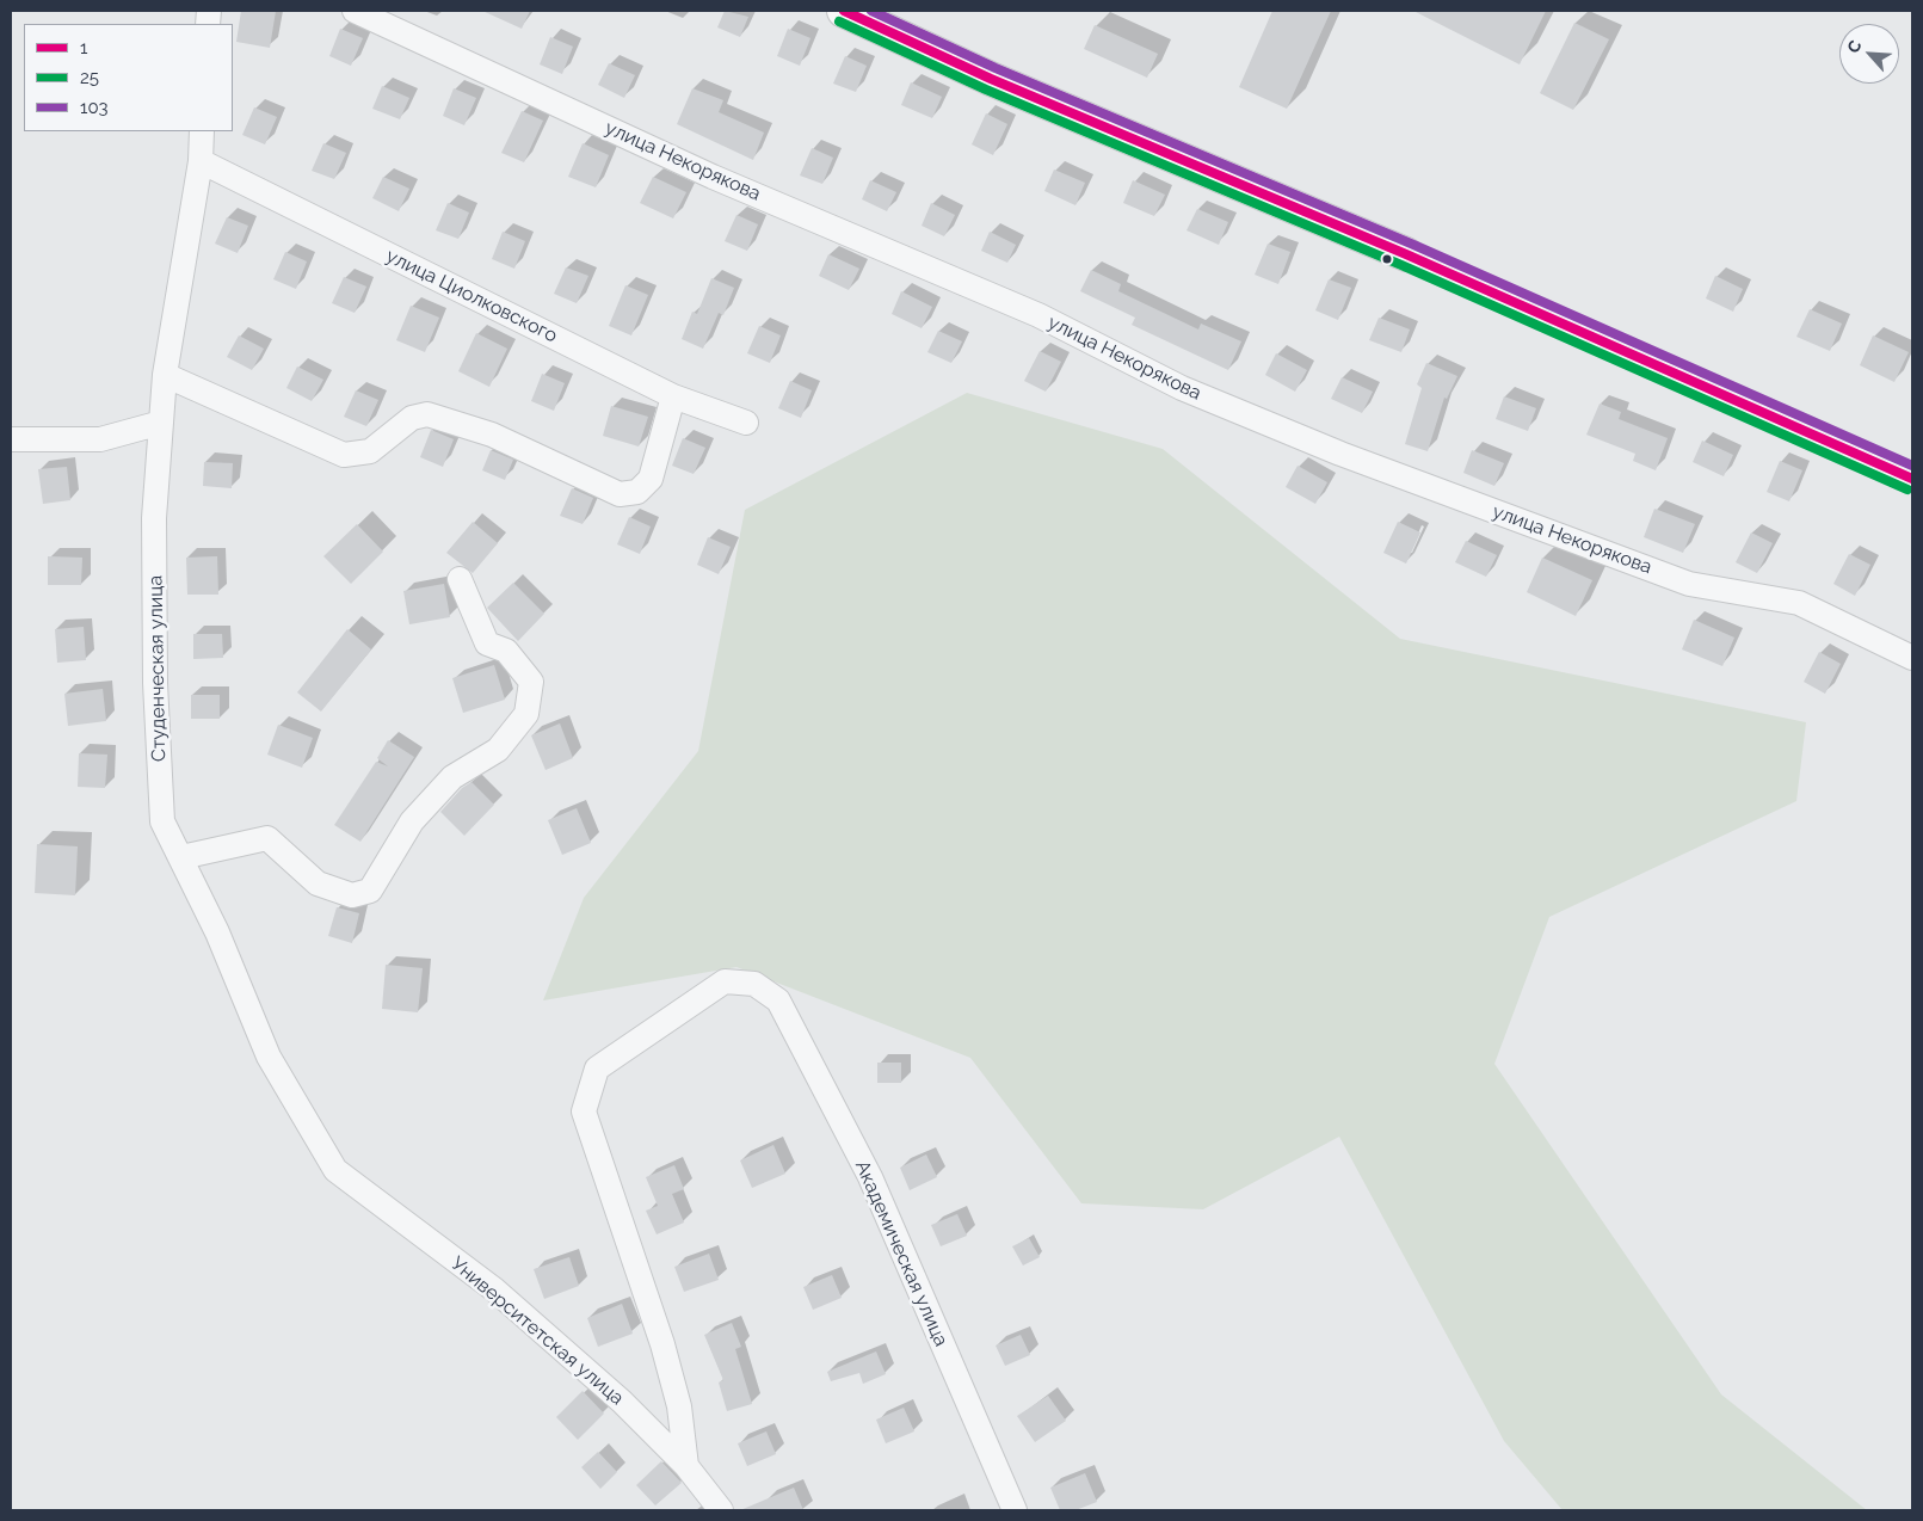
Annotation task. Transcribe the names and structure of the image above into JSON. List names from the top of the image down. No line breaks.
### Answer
{"streets":{"street":["улица Некорякова","улица Циолковского","Студенческая улица","Академическая улица","Университетская улица"]},"crossings":[["улица Циолковского","Студенческая улица"],["Студенческая улица","Университетская улица"],["Академическая улица","Университетская улица"]],"lines":["transit line 1","transit line 103","transit line 25"],"legend":["1","25","103"],"north":"top left"}
